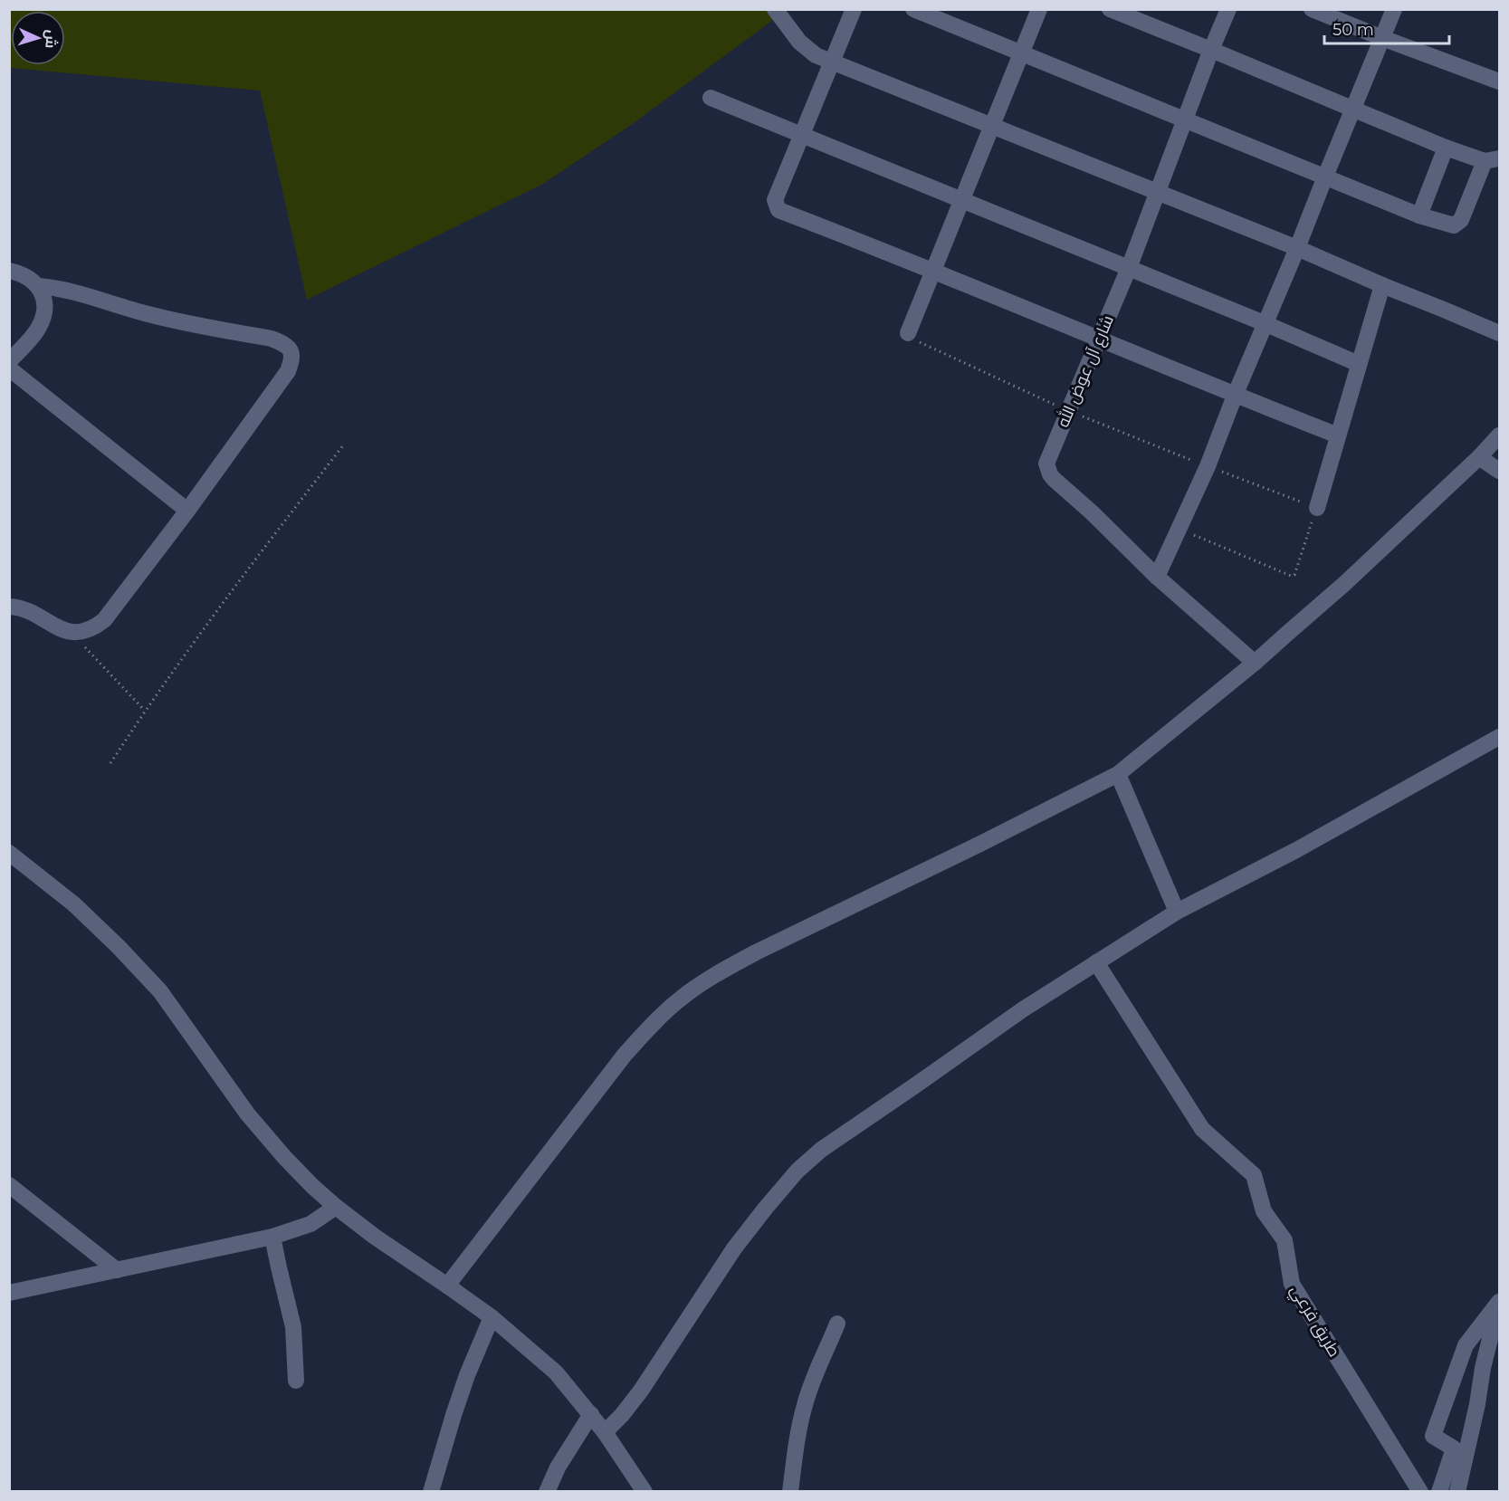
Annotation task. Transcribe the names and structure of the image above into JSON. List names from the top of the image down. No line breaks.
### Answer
{"streets":{"street":["شارع آل عوض الله","طريق فرعي"]},"scale_bar":"50 m","north":"right"}
